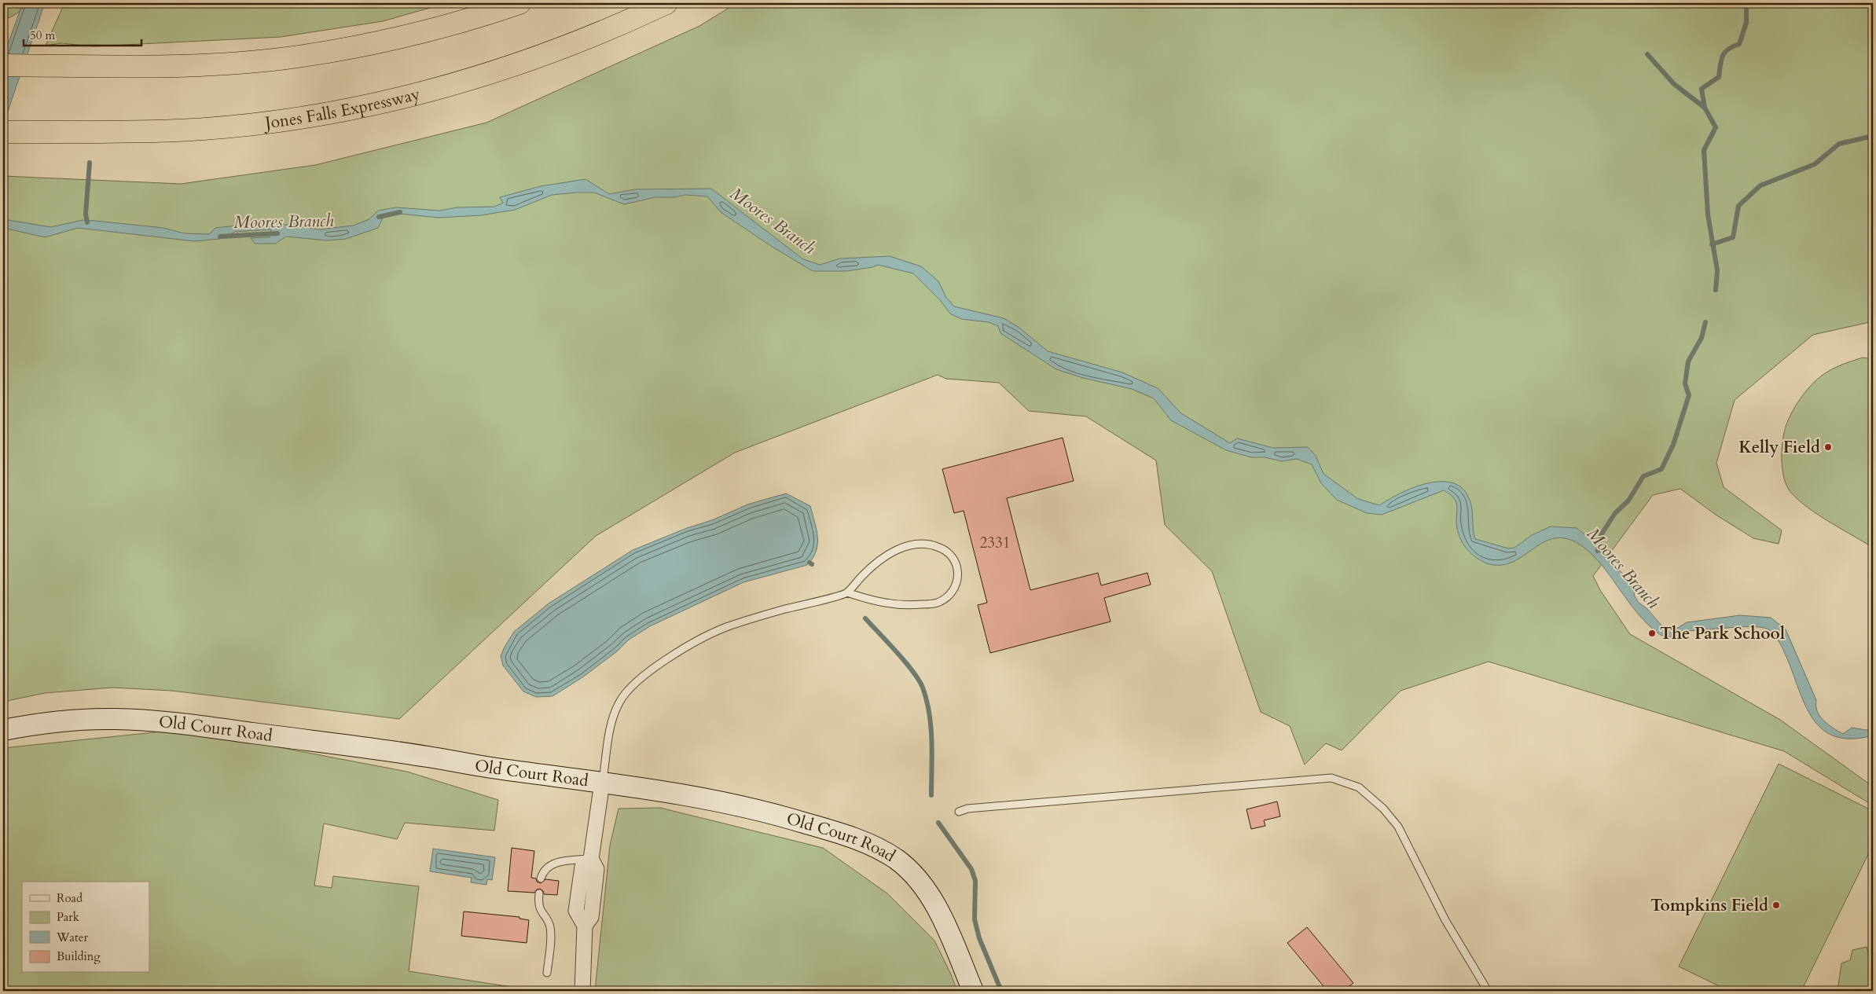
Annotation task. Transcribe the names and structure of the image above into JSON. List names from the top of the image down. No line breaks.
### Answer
{"streets":{"highway":["Jones Falls Expressway"],"main road":["Old Court Road"]},"water":["Moores Branch"],"places":["Kelly Field","The Park School","Tompkins Field"],"house_numbers":["2331"],"legend":["Road","Park","Water","Building"],"scale_bar":"50 m"}
